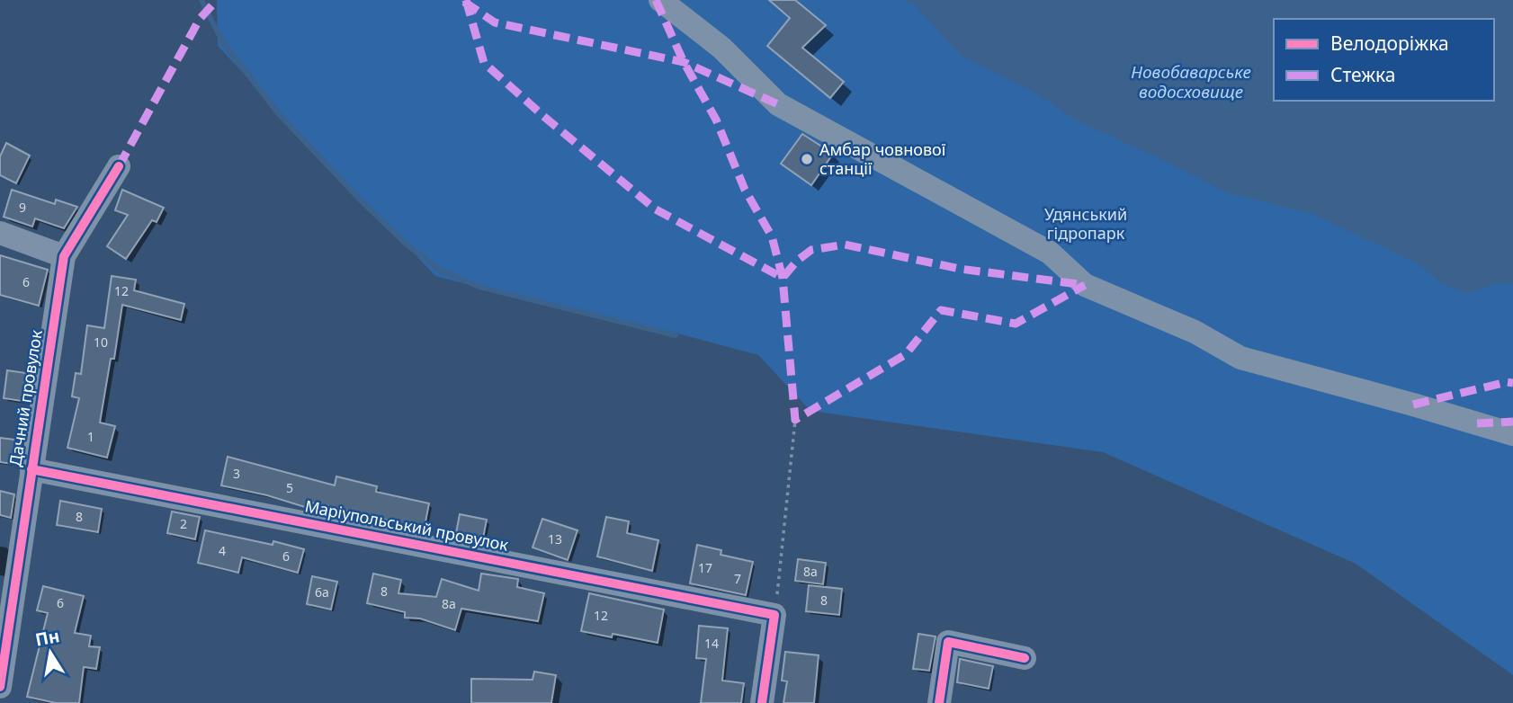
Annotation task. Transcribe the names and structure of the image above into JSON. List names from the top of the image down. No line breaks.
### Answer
{"streets":{"street":["Дачний провулок","Маріупольський провулок"]},"crossings":[["Дачний провулок","Маріупольський провулок"]],"water":["Новобаварське водосховище"],"parks":["Удянський гідропарк"],"places":["Амбар човнової станції"],"house_numbers":["9","6","12","10","1","3","5","8","2","13","4","6","17","8а","7","8","6а","8","6","8а","12","14"],"legend":["Велодоріжка","Стежка"],"north":"top"}
